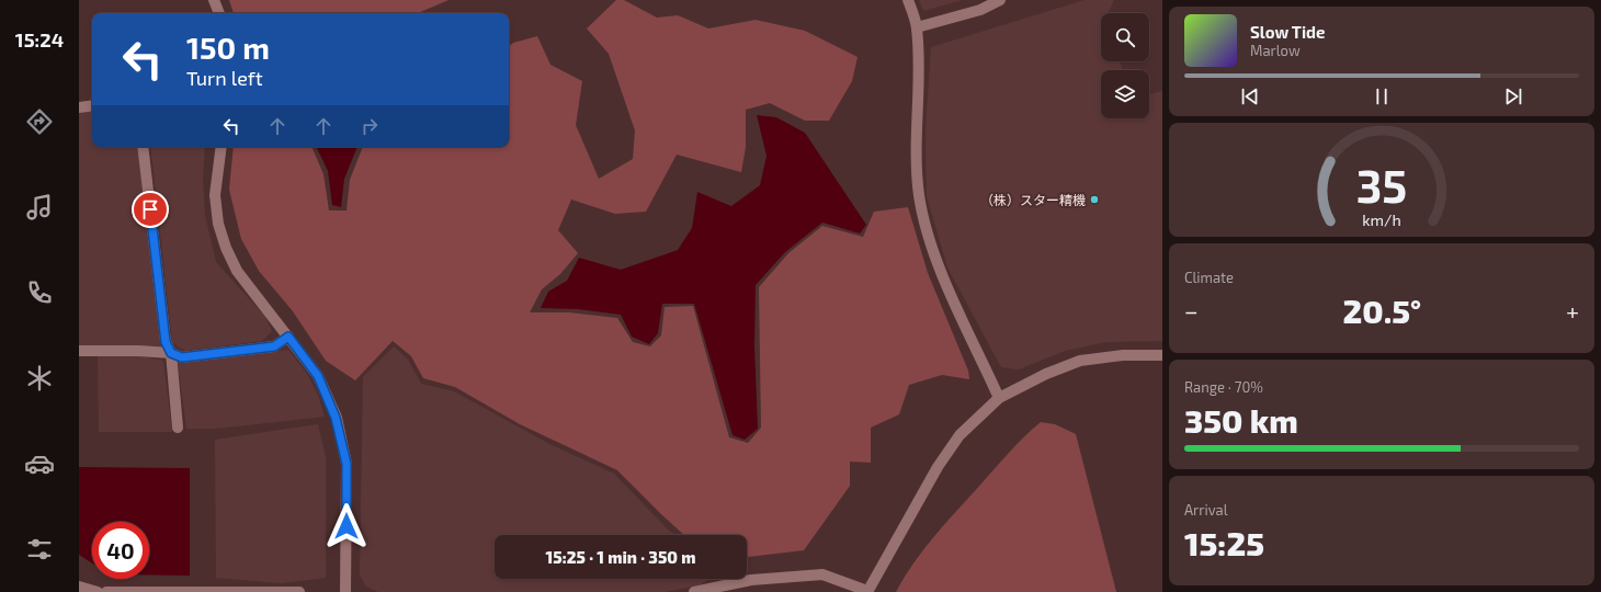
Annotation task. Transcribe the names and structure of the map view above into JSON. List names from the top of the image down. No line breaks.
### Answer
{"places":["（株）スター精機"],"page":{"tabs":"15:24","turn":["150 m","Turn left"],"song":["Slow Tide","Marlow"],"tile":["Climate",["Range · 70%","350 km"],["Arrival","15:25"]],"heat":["−","20.5°","+"],"limit":"40","trip":"15:25 · 1 min · 350 m","gauge":["35","km/h"]}}
